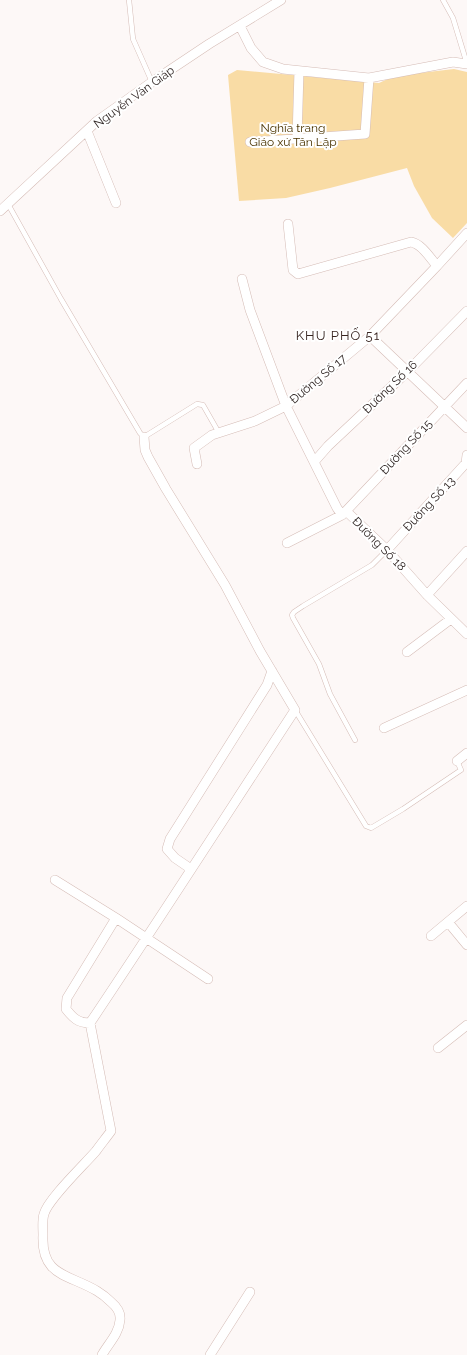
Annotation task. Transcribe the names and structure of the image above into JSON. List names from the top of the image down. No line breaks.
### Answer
{"streets":{"street":["Nguyễn Văn Giáp","Đường Số 17","Đường Số 16","Đường Số 15","Đường Số 13","Đường Số 18"]},"crossings":[["Đường Số 17","Đường Số 18"],["Đường Số 16","Đường Số 18"],["Đường Số 15","Đường Số 18"],["Đường Số 13","Đường Số 18"]],"districts":["KHU PHỐ 51"],"parks":["Nghĩa trang Giáo xứ Tân Lập"]}
